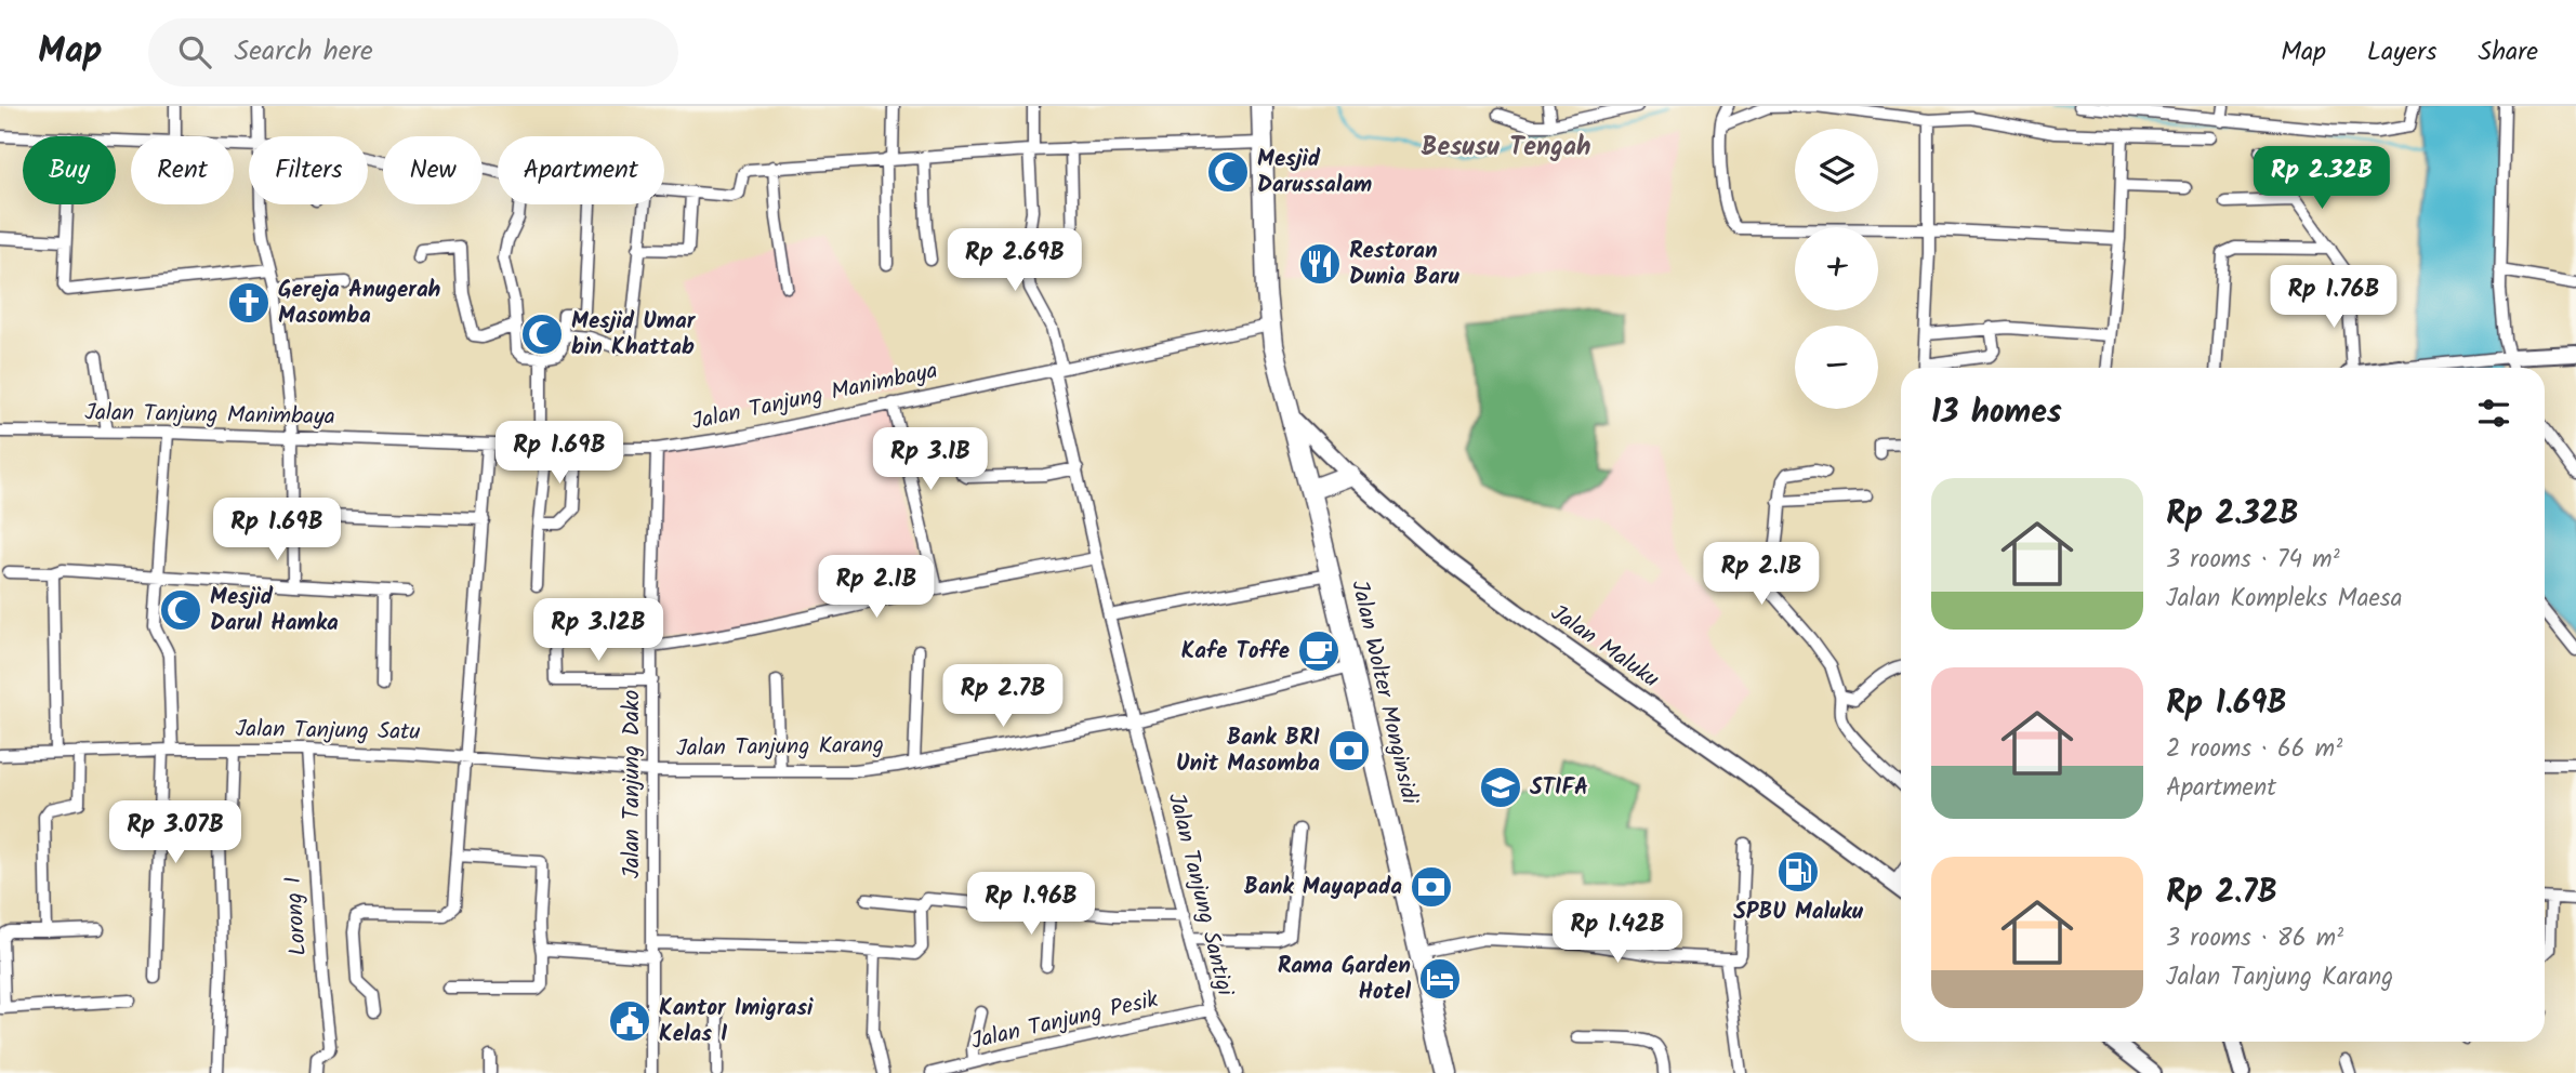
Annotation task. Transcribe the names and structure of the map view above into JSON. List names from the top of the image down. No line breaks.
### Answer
{"streets":{"highway":["Jalan Wolter Monginsidi"],"main road":["Jalan Maluku"],"street":["Jalan Tanjung Manimbaya","Jalan Tanjung Satu","Jalan Tanjung Karang","Jalan Tanjung Dako","Jalan Tanjung Santigi","Lorong I","Jalan Tanjung Pesik"]},"crossings":[["Jalan Tanjung Manimbaya","Jalan Wolter Monginsidi"],["Jalan Tanjung Manimbaya","Jalan Tanjung Dako"],["Jalan Tanjung Manimbaya","Jalan Tanjung Santigi"],["Jalan Maluku","Jalan Wolter Monginsidi"],["Jalan Wolter Monginsidi","Jalan Tanjung Karang"],["Jalan Tanjung Satu","Jalan Tanjung Karang"],["Jalan Tanjung Satu","Jalan Tanjung Dako"],["Jalan Tanjung Satu","Lorong I"],["Jalan Tanjung Karang","Jalan Tanjung Dako"],["Jalan Tanjung Karang","Jalan Tanjung Santigi"],["Jalan Tanjung Santigi","Jalan Tanjung Pesik"]],"districts":["Besusu Tengah"],"places":{"mosque":["Mesjid Darussalam","Mesjid Umar bin Khattab","Mesjid Darul Hamka"],"restaurant":["Restoran Dunia Baru"],"church":["Gereja Anugerah Masomba"],"cafe":["Kafe Toffe"],"bank":["Bank BRI Unit Masomba","Bank Mayapada"],"school or university":["STIFA"],"fuel station":["SPBU Maluku"],"hotel":["Rama Garden Hotel"],"public building":["Kantor Imigrasi Kelas I"]},"page":{"header":"Map","search":"Search here","nav":["Map","Layers","Share"],"map_buttons":["+","−"],"chip":["Buy","Rent","Filters","New","Apartment"],"price":["Rp 2.32B","Rp 2.69B","Rp 1.76B","Rp 1.69B","Rp 3.1B","Rp 1.69B","Rp 2.1B","Rp 2.1B","Rp 3.12B","Rp 2.7B","Rp 3.07B","Rp 1.96B","Rp 1.42B"],"heading":"13 homes","list":[{"name":"Rp 2.32B","note":"3 rooms · 74 m² · Jalan Kompleks Maesa"},{"name":"Rp 1.69B","note":"2 rooms · 66 m² · Apartment"},{"name":"Rp 2.7B","note":"3 rooms · 86 m² · Jalan Tanjung Karang"}]}}
